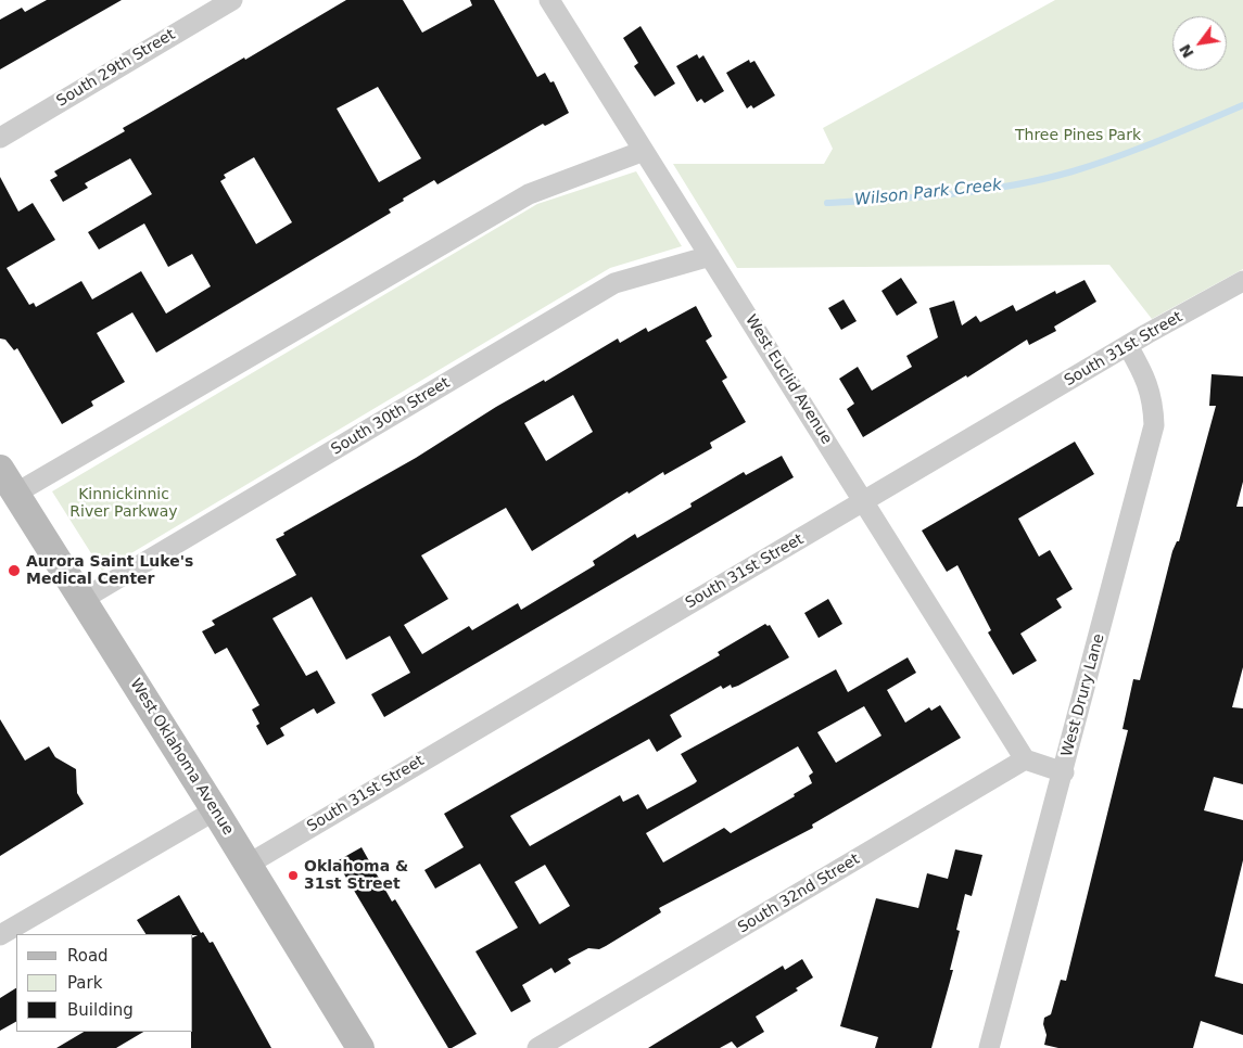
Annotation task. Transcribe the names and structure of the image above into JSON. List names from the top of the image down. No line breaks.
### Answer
{"streets":{"main road":["West Oklahoma Avenue"],"street":["South 29th Street","South 31st Street","West Euclid Avenue","South 30th Street","West Drury Lane","South 32nd Street"]},"crossings":[["South 31st Street","West Euclid Avenue"],["South 31st Street","West Drury Lane"],["South 31st Street","West Oklahoma Avenue"],["West Euclid Avenue","South 30th Street"],["West Euclid Avenue","South 32nd Street"],["South 30th Street","West Oklahoma Avenue"]],"water":["Wilson Park Creek"],"parks":["Three Pines Park","Kinnickinnic River Parkway"],"places":["Aurora Saint Luke's Medical Center","Oklahoma & 31st Street"],"legend":["Road","Park","Building"],"north":"bottom left"}
